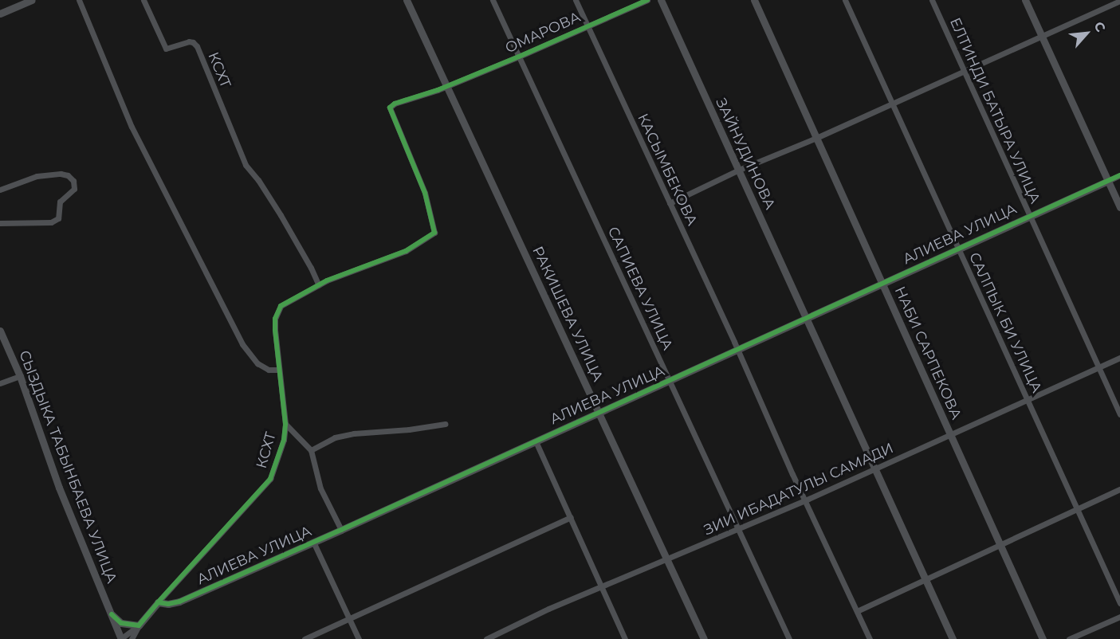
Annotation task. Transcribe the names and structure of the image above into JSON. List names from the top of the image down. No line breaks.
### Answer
{"streets":{"street":["ОМАРОВА","КСХТ","ЕЛТИНДИ БАТЫРА УЛИЦА","ЗАЙНУДИНОВА","КАСЫМБЕКОВА","АЛИЕВА УЛИЦА","САПИЕВА УЛИЦА","РАКИШЕВА УЛИЦА","САЛПЫК БИ УЛИЦА","НАБИ САРПЕКОВА","СЫЗДЫКА ТАБЫНБАЕВА УЛИЦА","ЗИИ ИБАДАТУЛЫ САМАДИ"]},"crossings":[["ОМАРОВА","КСХТ"],["ОМАРОВА","КАСЫМБЕКОВА"],["ОМАРОВА","САПИЕВА УЛИЦА"],["ОМАРОВА","РАКИШЕВА УЛИЦА"],["КСХТ","АЛИЕВА УЛИЦА"],["ЕЛТИНДИ БАТЫРА УЛИЦА","АЛИЕВА УЛИЦА"],["ЕЛТИНДИ БАТЫРА УЛИЦА","ЗИИ ИБАДАТУЛЫ САМАДИ"],["ЗАЙНУДИНОВА","АЛИЕВА УЛИЦА"],["ЗАЙНУДИНОВА","ЗИИ ИБАДАТУЛЫ САМАДИ"],["КАСЫМБЕКОВА","АЛИЕВА УЛИЦА"],["КАСЫМБЕКОВА","ЗИИ ИБАДАТУЛЫ САМАДИ"],["АЛИЕВА УЛИЦА","САПИЕВА УЛИЦА"],["АЛИЕВА УЛИЦА","РАКИШЕВА УЛИЦА"],["АЛИЕВА УЛИЦА","САЛПЫК БИ УЛИЦА"],["АЛИЕВА УЛИЦА","НАБИ САРПЕКОВА"],["САПИЕВА УЛИЦА","ЗИИ ИБАДАТУЛЫ САМАДИ"],["РАКИШЕВА УЛИЦА","ЗИИ ИБАДАТУЛЫ САМАДИ"],["САЛПЫК БИ УЛИЦА","ЗИИ ИБАДАТУЛЫ САМАДИ"],["НАБИ САРПЕКОВА","ЗИИ ИБАДАТУЛЫ САМАДИ"]],"north":"top right"}
